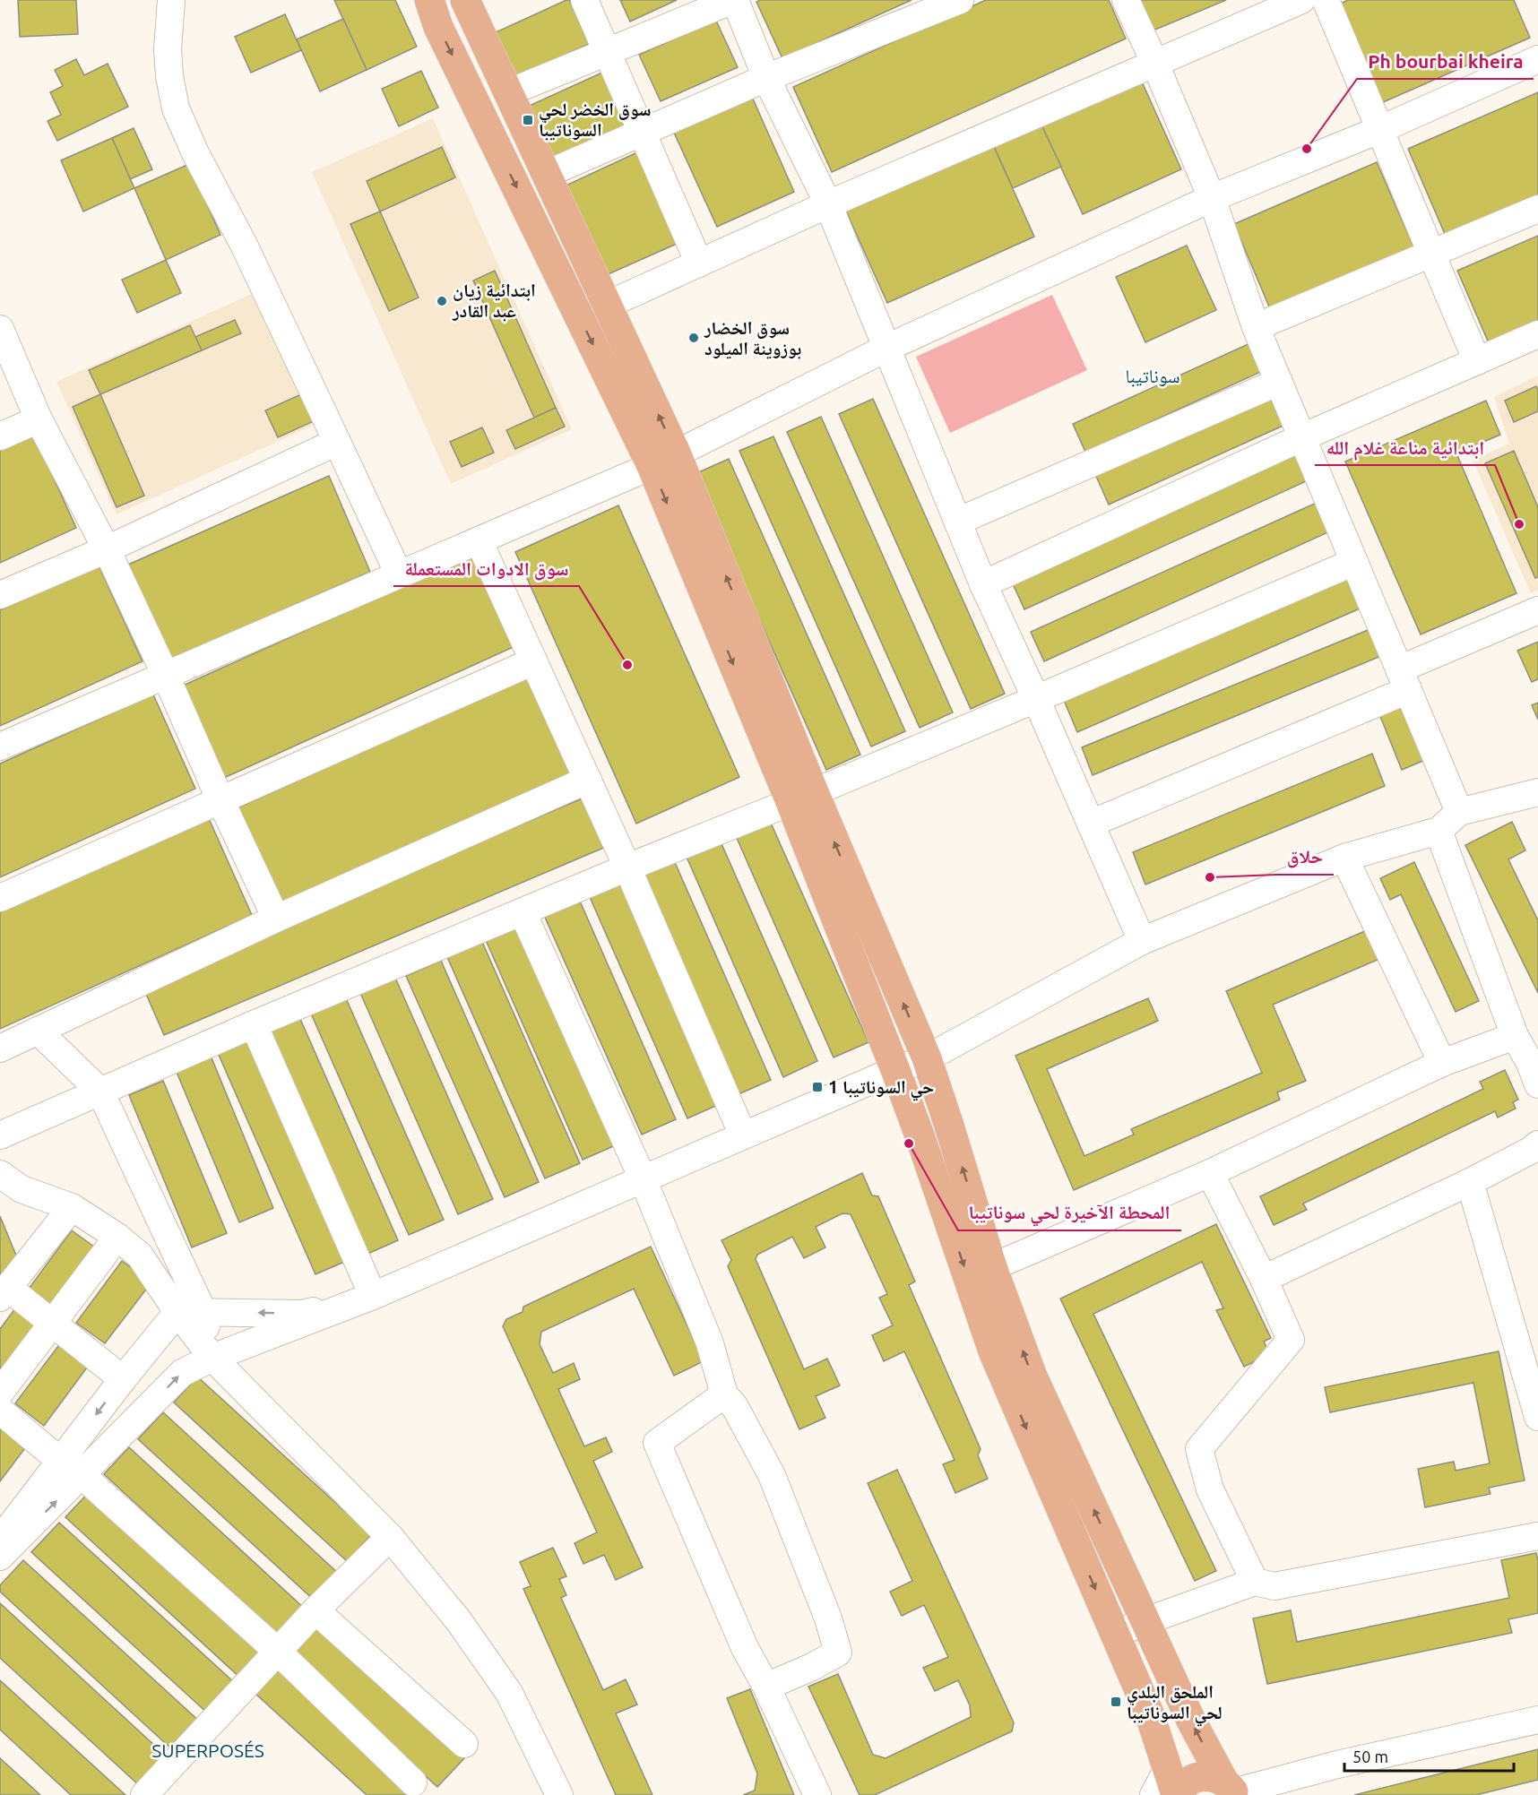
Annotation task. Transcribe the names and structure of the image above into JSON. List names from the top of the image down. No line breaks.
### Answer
{"districts":["سوناتيبا","SUPERPOSÉS"],"places":{"transit":["سوق الخضر لحي السوناتيبا","حي السوناتيبا 1","الملحق البلدي لحي السوناتيبا"],"other":["Ph bourbai kheira","ابتدائية زيان عبد القادر","سوق الخضار بوزوينة الميلود","ابتدائية مناعة غلام الله","سوق الادوات المستعملة","حلاق","المحطة الآخيرة لحي سوناتيبا"]},"scale_bar":"50 m"}
